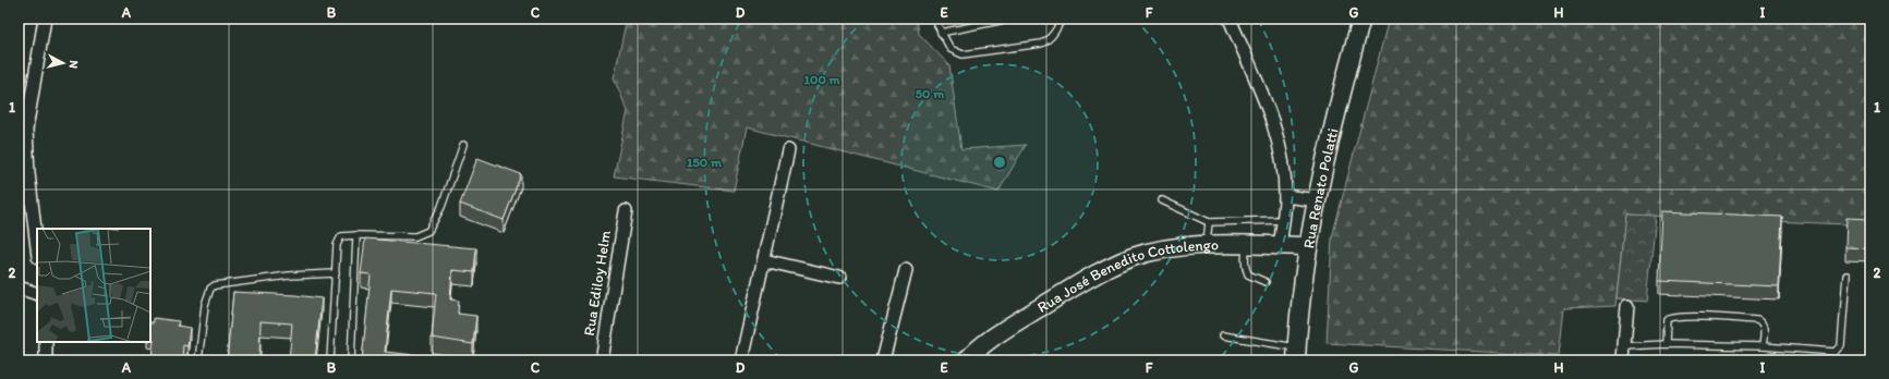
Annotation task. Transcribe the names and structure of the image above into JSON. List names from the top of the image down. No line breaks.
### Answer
{"streets":{"main road":["Rua Renato Polatti","Rua José Benedito Cottolengo"],"street":["Rua Ediloy Helm"]},"crossings":[["Rua Renato Polatti","Rua José Benedito Cottolengo"]],"north":"right","grid":{"columns":["A","B","C","D","E","F","G","H","I"],"rows":["1","2"]},"rings":["100 m","50 m","150 m"]}
